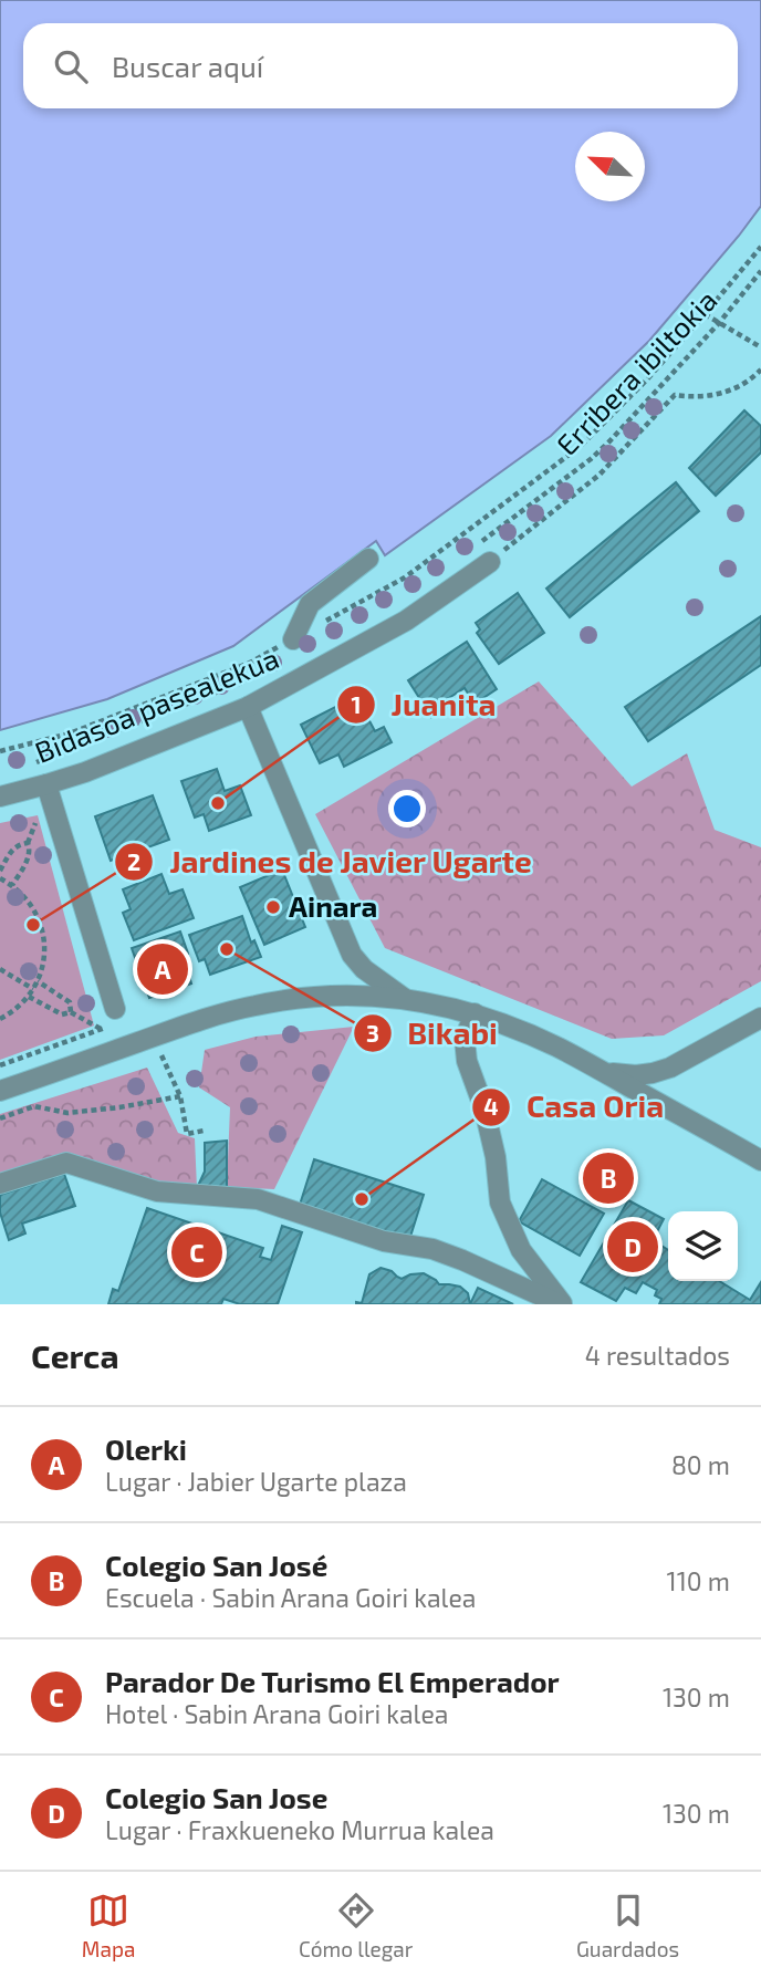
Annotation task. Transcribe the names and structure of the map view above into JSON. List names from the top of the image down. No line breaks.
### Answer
{"streets":{"street":["Bidasoa pasealekua"],"path":["Erribera ibiltokia"]},"places":["Juanita","Ainara","Jardines de Javier Ugarte","Bikabi","Casa Oria"],"north":"top left","page":{"search":"Buscar aquí","pins":["A","B","D","C"],"heading":["Cerca","4 resultados"],"list":[{"mark":"A","name":"Olerki","note":"Lugar · Jabier Ugarte plaza","value":"80 m"},{"mark":"B","name":"Colegio San José","note":"Escuela · Sabin Arana Goiri kalea","value":"110 m"},{"mark":"C","name":"Parador De Turismo El Emperador","note":"Hotel · Sabin Arana Goiri kalea","value":"130 m"},{"mark":"D","name":"Colegio San Jose","note":"Lugar · Fraxkueneko Murrua kalea","value":"130 m"}],"nav":["Mapa","Cómo llegar","Guardados"]}}
